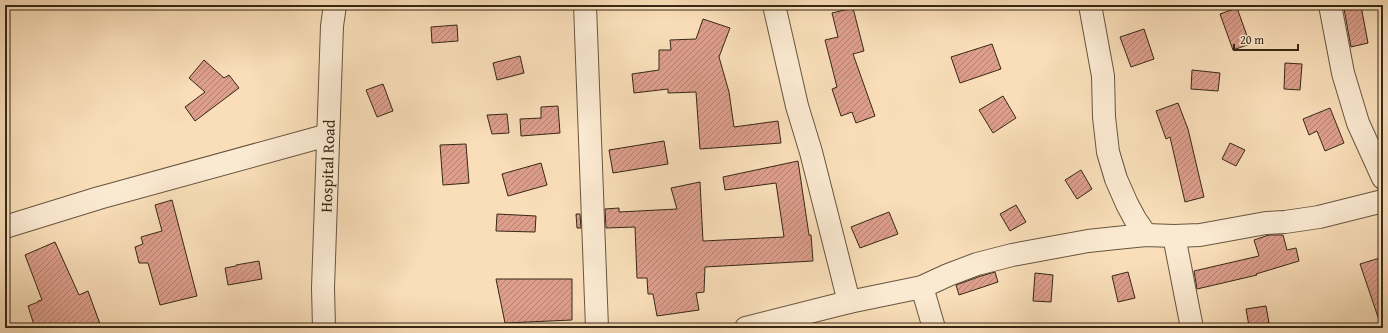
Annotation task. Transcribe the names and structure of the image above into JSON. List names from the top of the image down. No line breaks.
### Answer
{"streets":{"street":["Hospital Road"]},"scale_bar":"20 m"}
